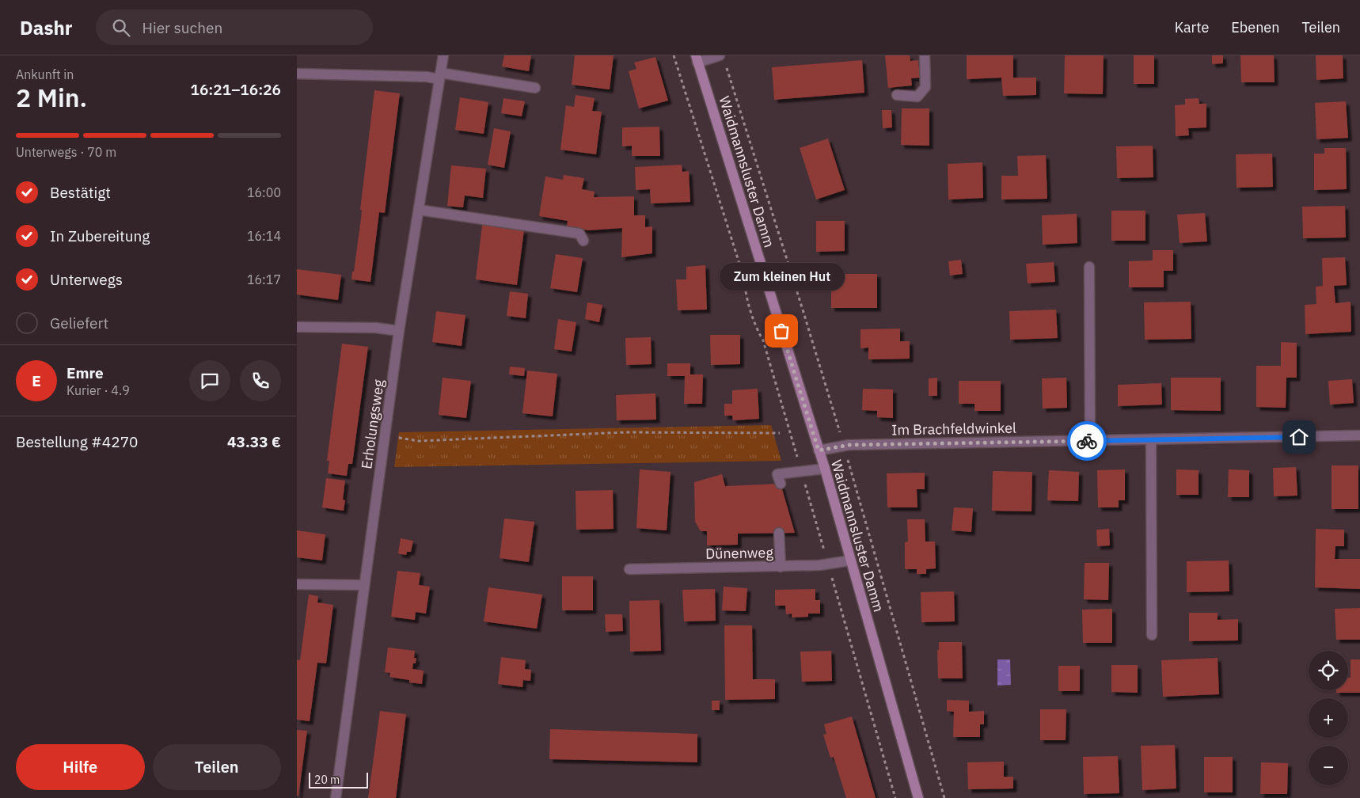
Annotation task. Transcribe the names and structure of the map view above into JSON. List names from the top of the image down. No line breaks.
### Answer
{"streets":{"main road":["Waidmannsluster Damm"],"street":["Erholungsweg","Im Brachfeldwinkel","Dünenweg"]},"crossings":[["Waidmannsluster Damm","Im Brachfeldwinkel"],["Waidmannsluster Damm","Dünenweg"]],"places":["Zum kleinen Hut"],"scale_bar":"20 m","page":{"header":"Dashr","search":"Hier suchen","nav":["Karte","Ebenen","Teilen"],"heading":["2 Min.","Ankunft in","16:21–16:26"],"panel":["Emre","Kurier · 4.9","Bestellung #4270","43.33 €"],"bar":"Unterwegs · 70 m","list":[["Bestätigt","16:00"],["In Zubereitung","16:14"],["Unterwegs","16:17"],"Geliefert"],"bubble":"Zum kleinen Hut","round":"E","map_buttons":["+","−"],"buttons":["Hilfe","Teilen"],"scale":"20 m"}}
